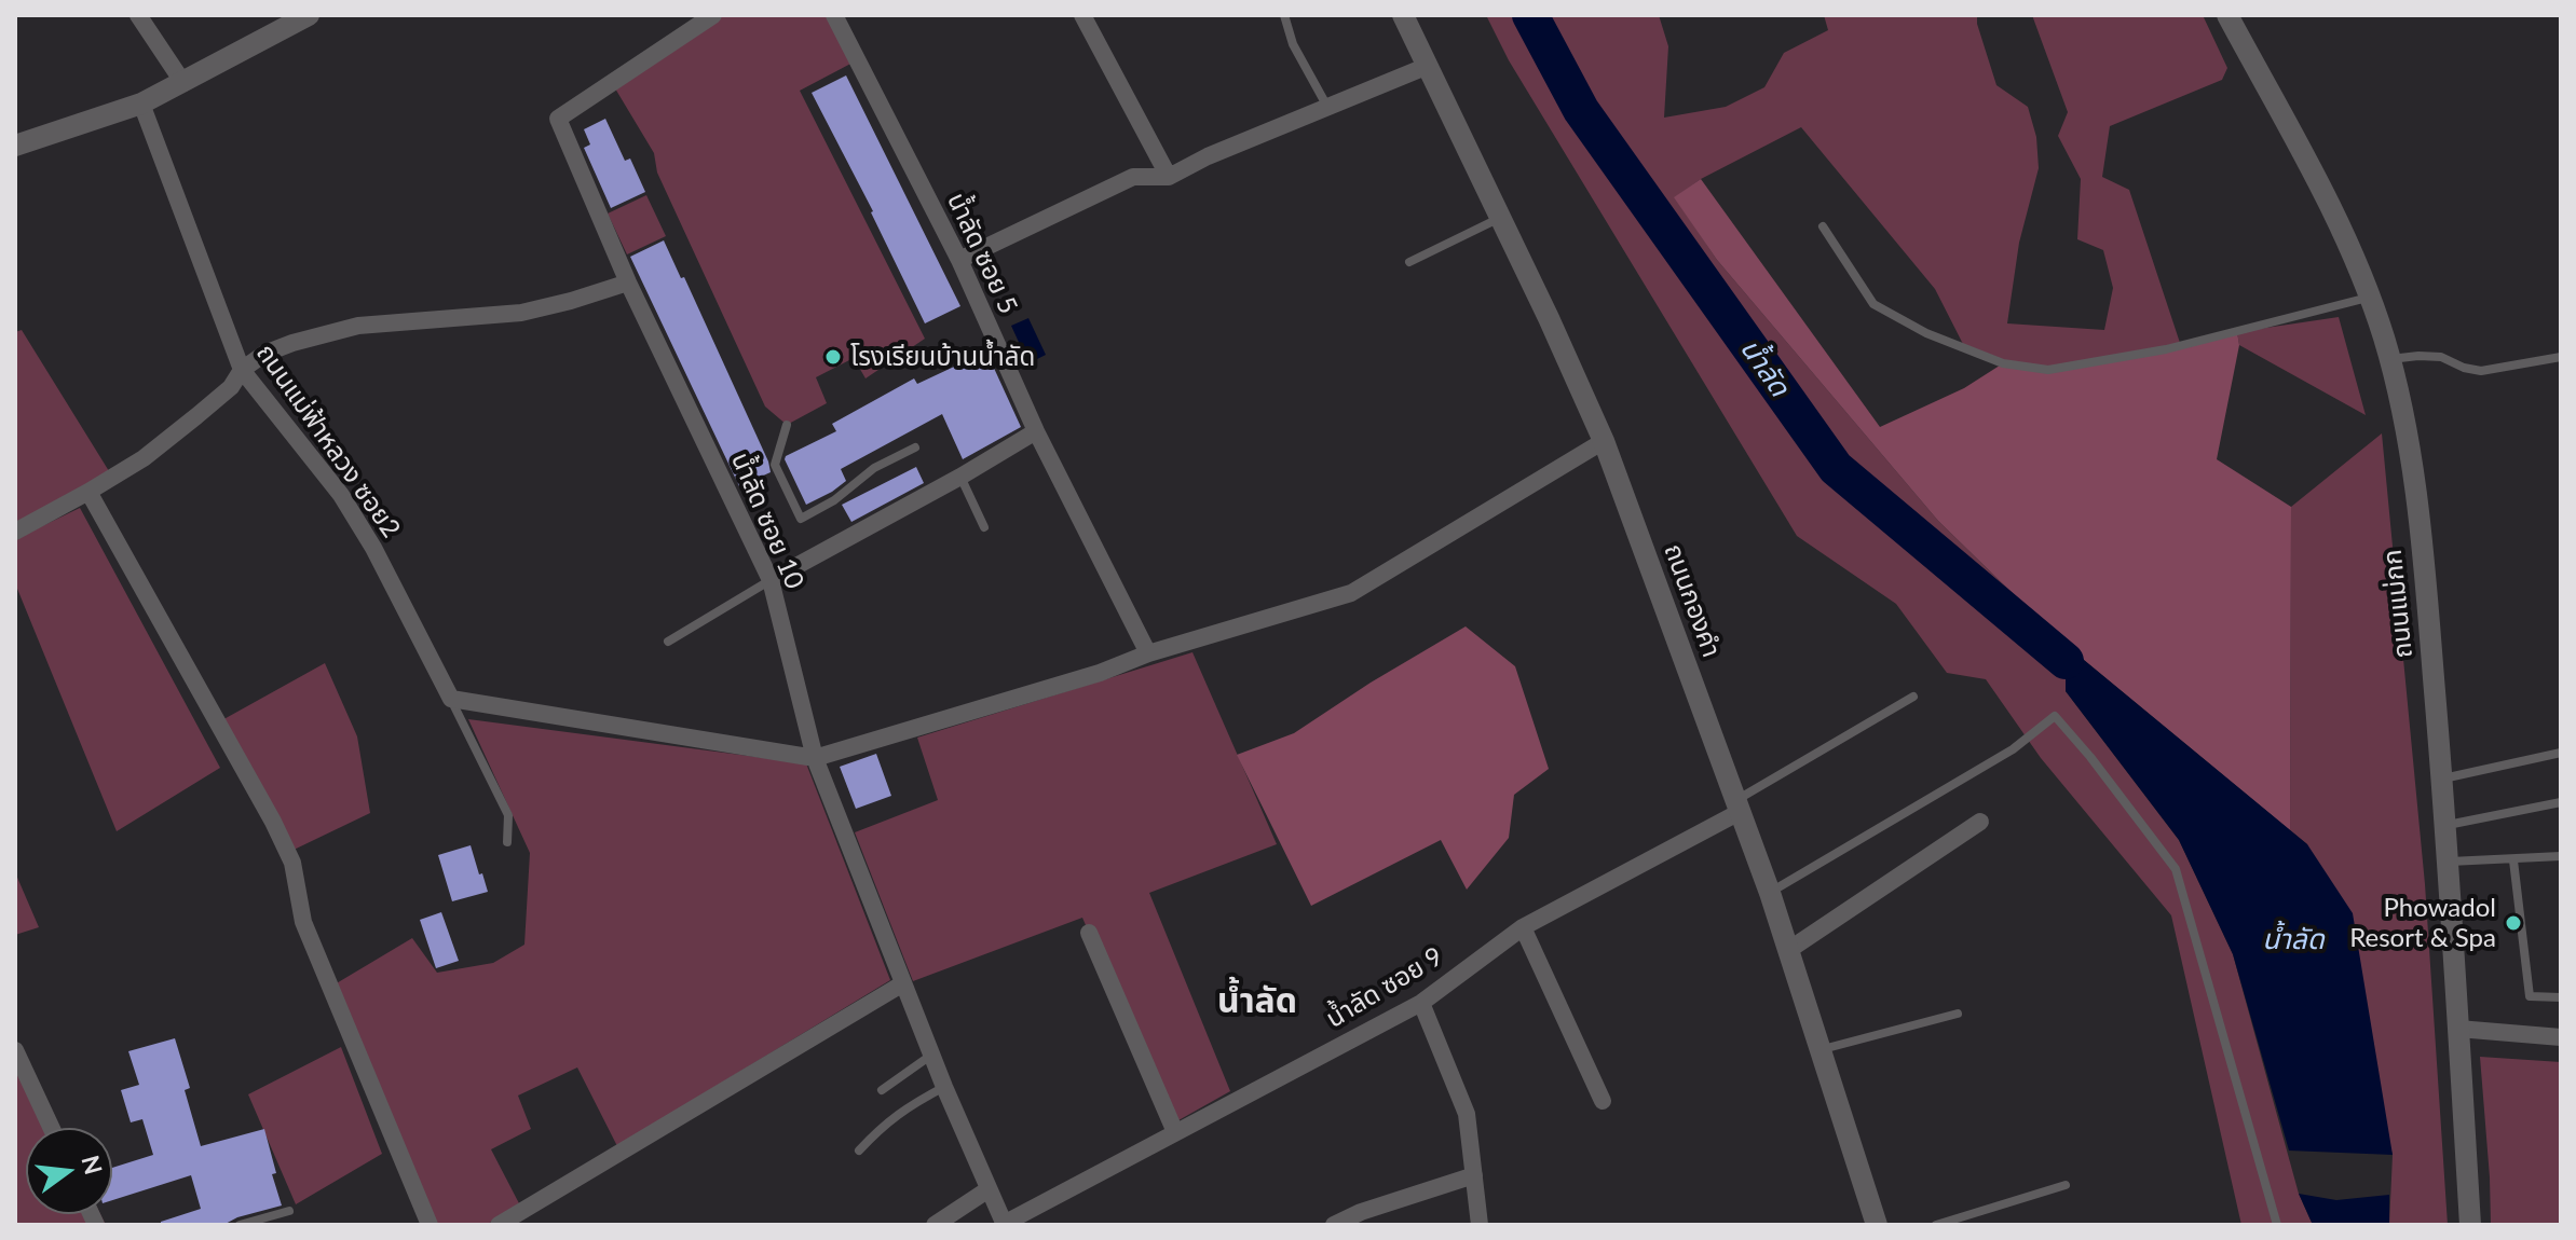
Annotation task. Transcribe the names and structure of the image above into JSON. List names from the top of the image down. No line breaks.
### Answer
{"streets":{"street":["น้ำลัด ซอย 5","ถนนแม่ฟ้าหลวง ซอย2","น้ำลัด ซอย 10","ถนนกองคำ","ถนนแม่กก","น้ำลัด ซอย 9"]},"crossings":[["น้ำลัด ซอย 10","น้ำลัด ซอย 9"],["ถนนกองคำ","น้ำลัด ซอย 9"]],"districts":["น้ำลัด"],"water":["น้ำลัด"],"places":["โรงเรียนบ้านน้ำลัด","Phowadol Resort & Spa"],"north":"right"}
